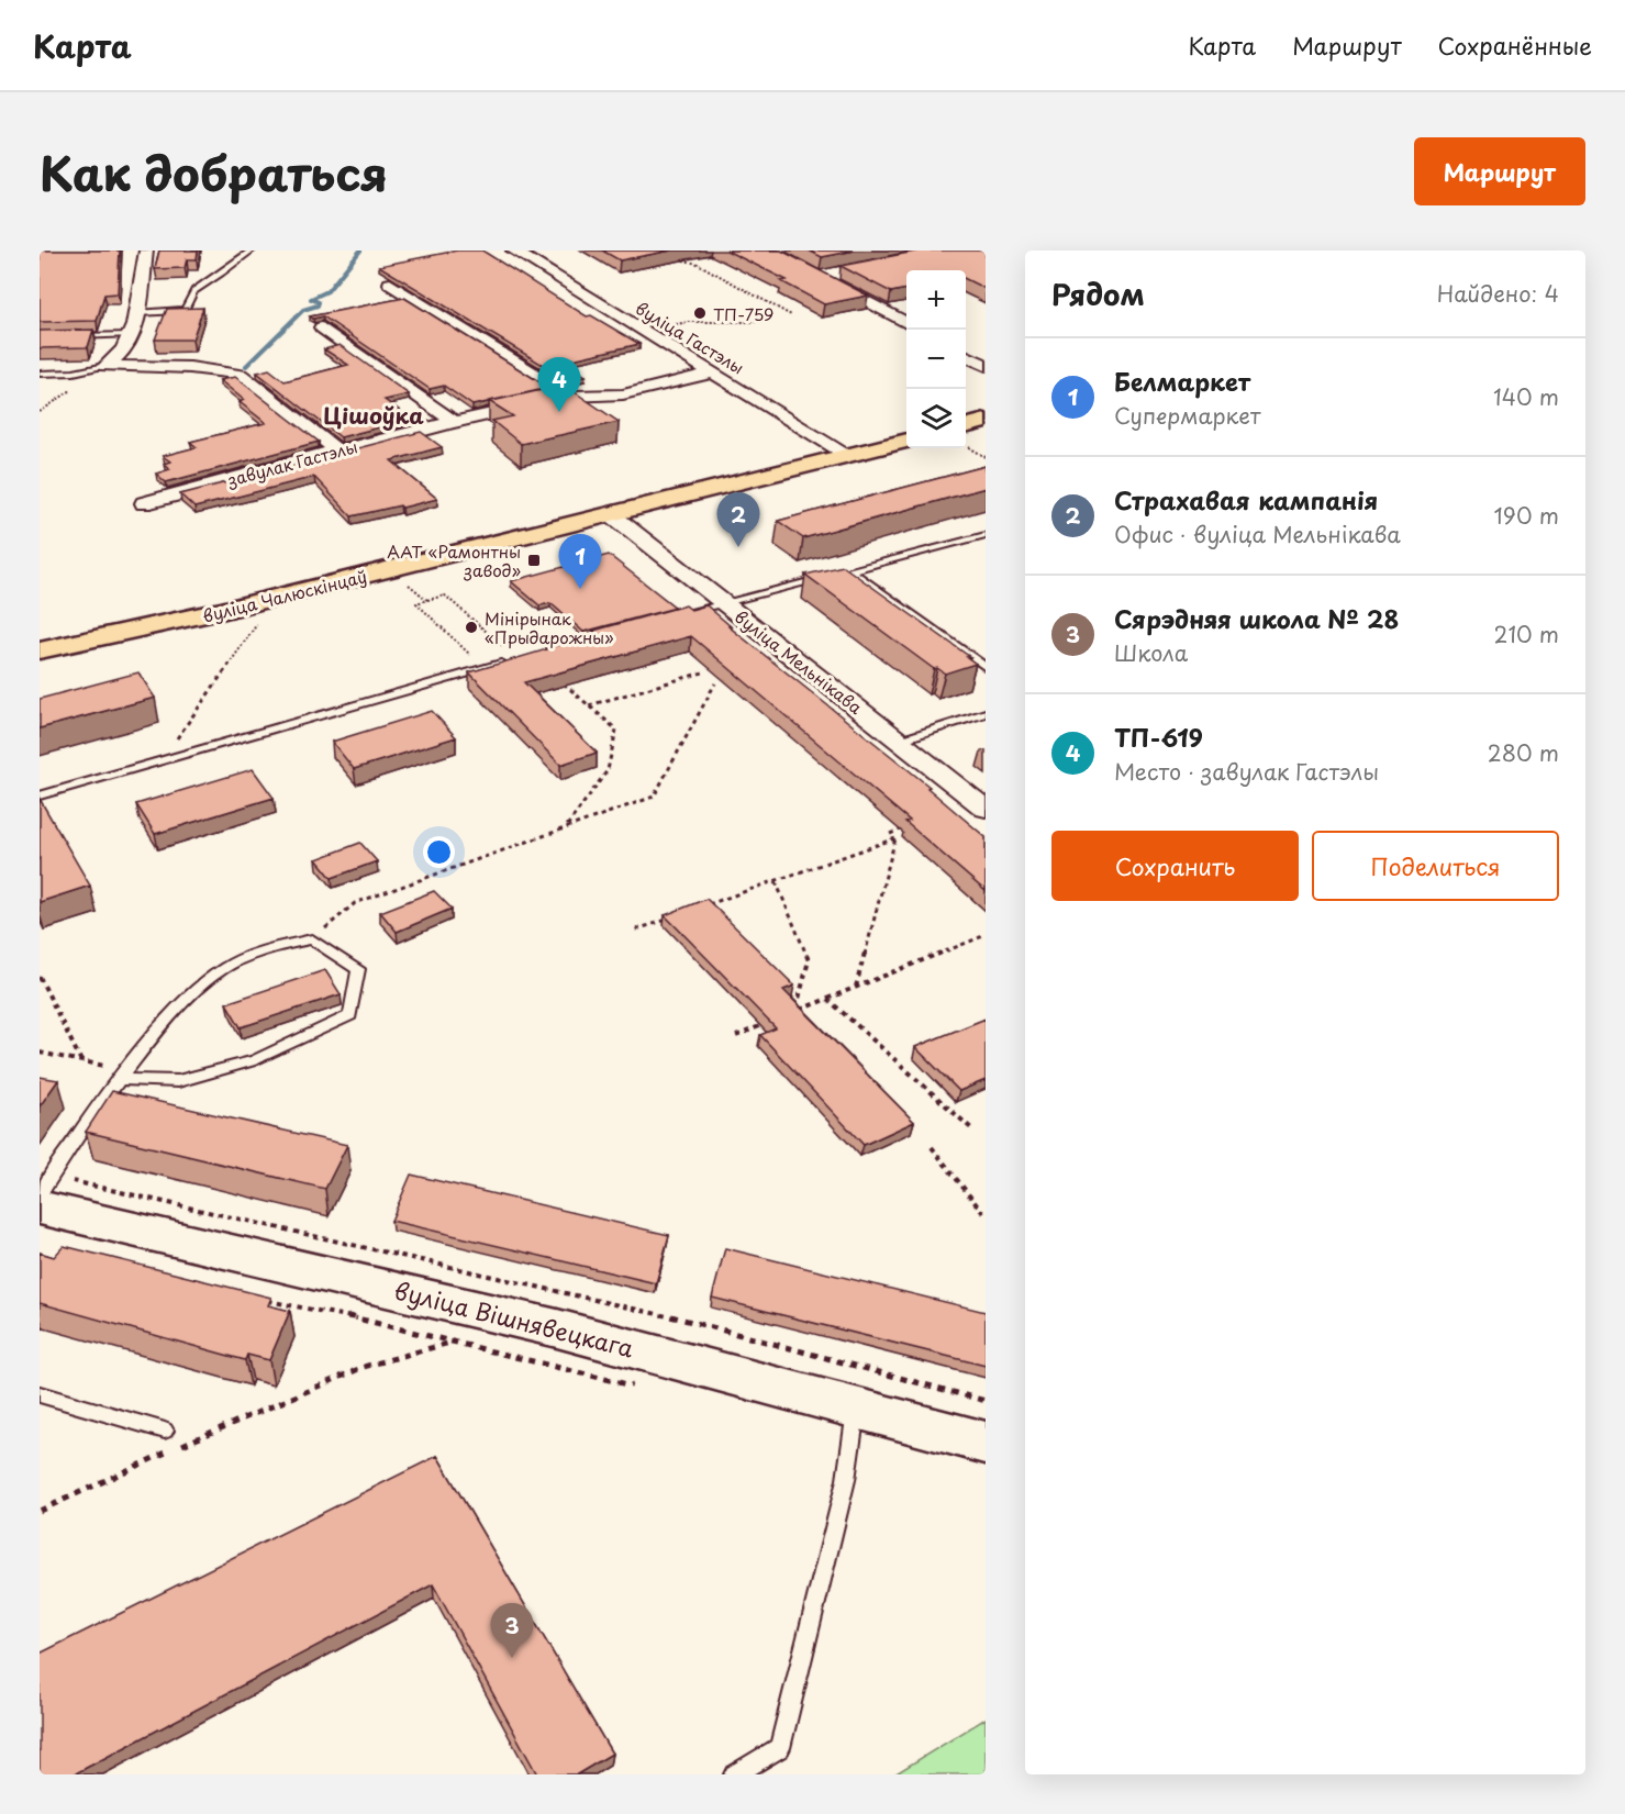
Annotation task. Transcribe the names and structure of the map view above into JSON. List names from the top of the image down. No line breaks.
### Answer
{"streets":{"main road":["вуліца Чалюскінцаў","вуліца Вішнявецкага"],"street":["вуліца Гастэлы","завулак Гастэлы","вуліца Мельнікава"]},"crossings":[["вуліца Гастэлы","завулак Гастэлы"],["вуліца Гастэлы","вуліца Чалюскінцаў"],["вуліца Чалюскінцаў","вуліца Мельнікава"]],"districts":["Цішоўка"],"places":{"other":["ТП-759","Мінірынак «Прыдарожны»"],"transit":["ААТ «Рамонтны завод»"]},"page":{"header":"Карта","nav":["Карта","Маршрут","Сохранённые"],"title":"Как добраться","buttons":["Маршрут",["Сохранить","Поделиться"]],"heading":["Рядом","Найдено: 4"],"map_buttons":["+","−"],"list":[{"mark":"1","name":"Белмаркет","note":"Супермаркет","value":"140 m"},{"mark":"2","name":"Страхавая кампанія","note":"Офис · вуліца Мельнікава","value":"190 m"},{"mark":"3","name":"Сярэдняя школа № 28","note":"Школа","value":"210 m"},{"mark":"4","name":"ТП-619","note":"Место · завулак Гастэлы","value":"280 m"}],"pins":["4","2","1","3"]}}
